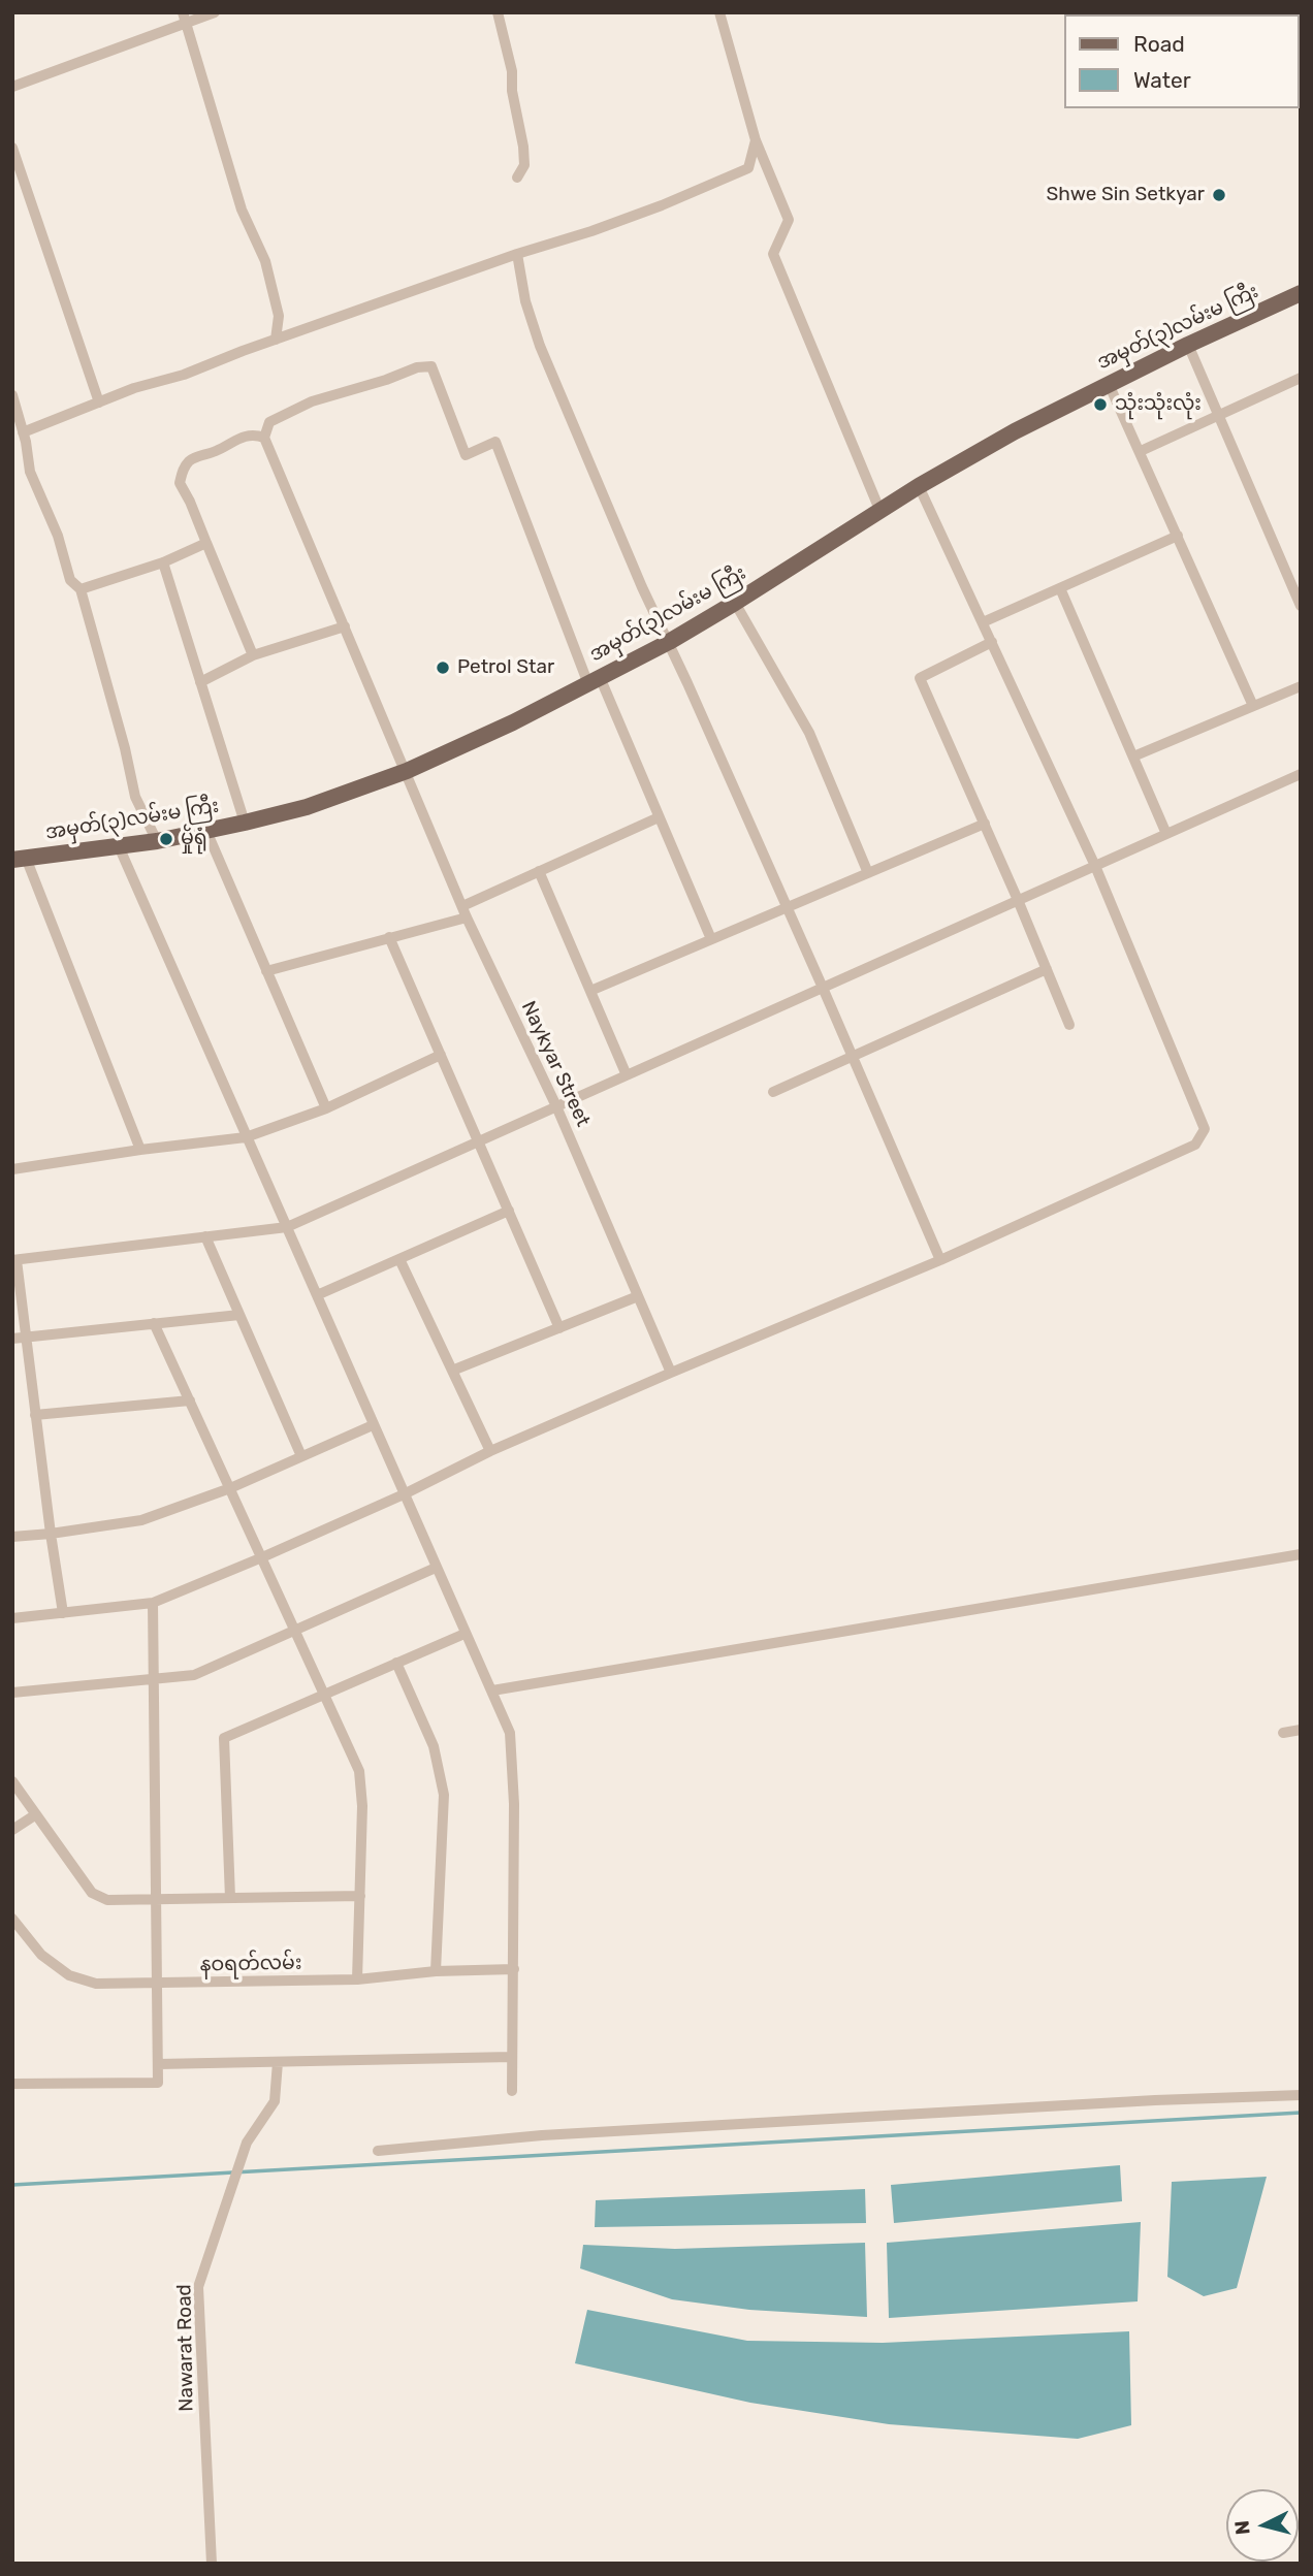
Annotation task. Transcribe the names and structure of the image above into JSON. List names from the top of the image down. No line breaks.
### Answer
{"streets":{"main road":["အမှတ်(၃)လမ်းမ ကြီး"],"street":["Naykyar Street","နဝရတ်လမ်း","Nawarat Road"]},"crossings":[["အမှတ်(၃)လမ်းမ ကြီး","Naykyar Street"]],"places":["Shwe Sin Setkyar","သုံးသုံးလုံး","Petrol Star","မှိုရုံ"],"legend":["Road","Water"],"north":"left"}
